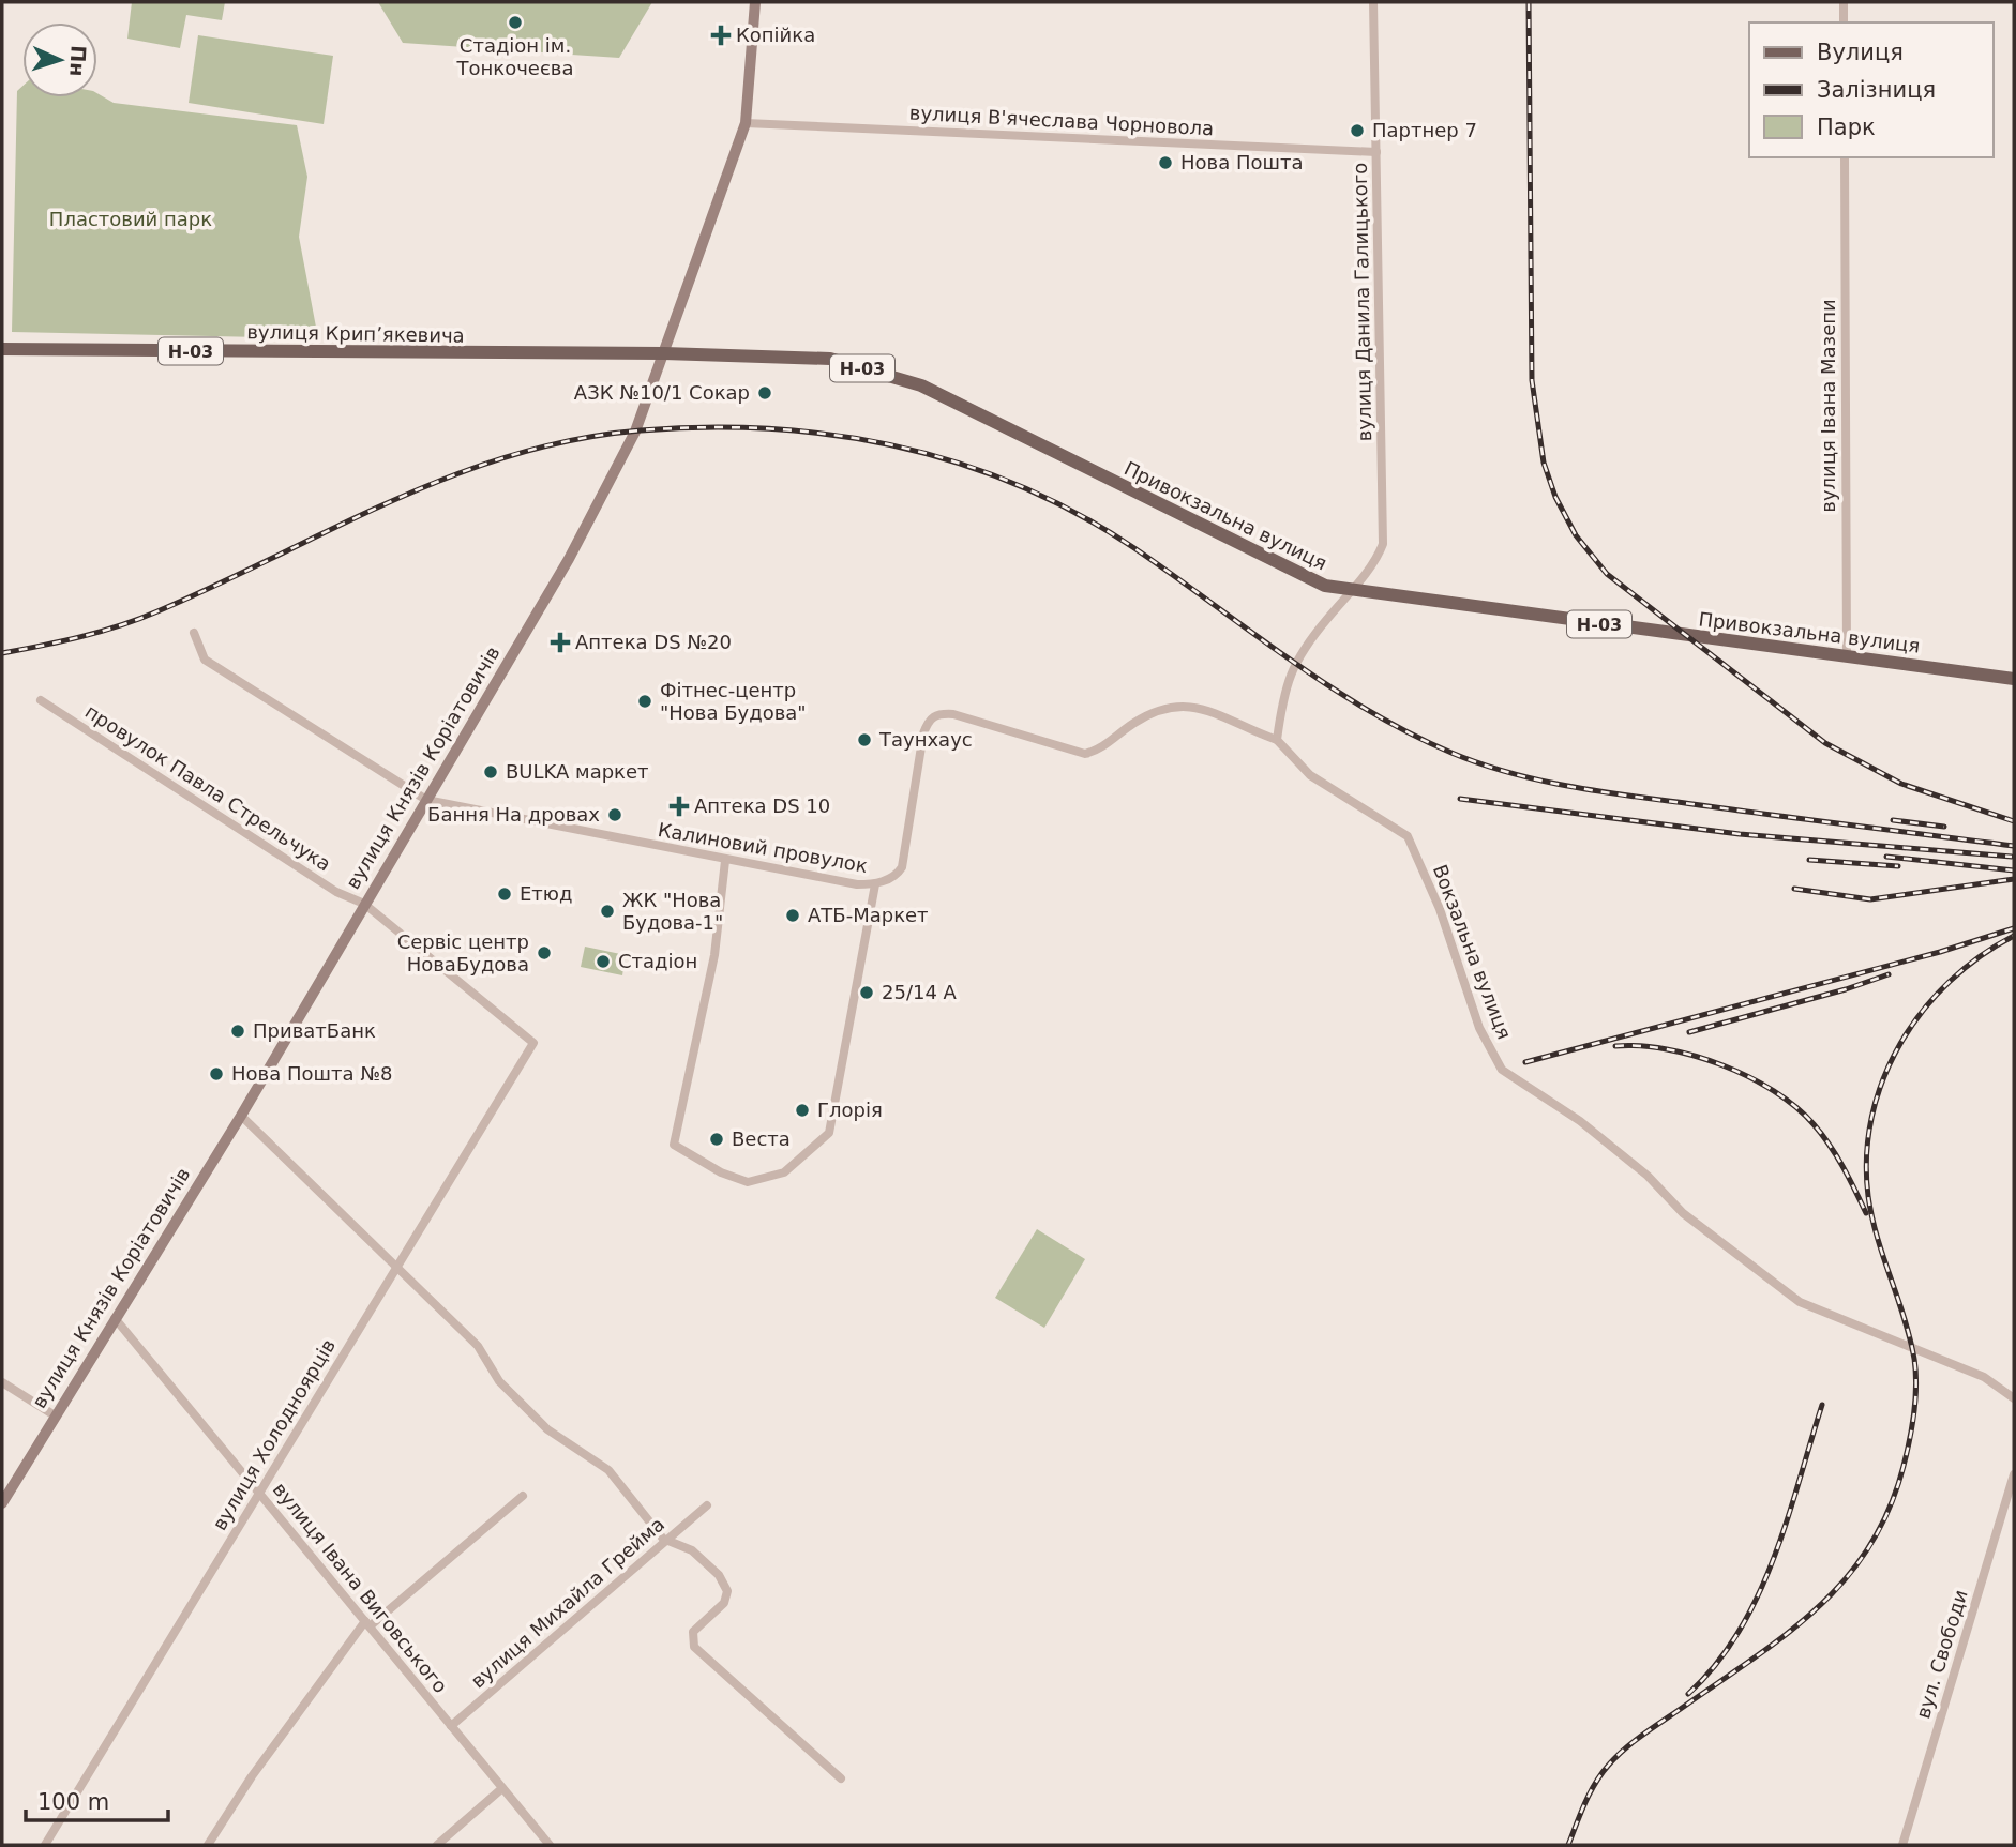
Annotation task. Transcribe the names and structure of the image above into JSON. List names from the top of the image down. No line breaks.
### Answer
{"streets":{"main road":["вулиця Крипʼякевича","Н-03","Привокзальна вулиця","вулиця Князів Коріатовичів"],"street":["вулиця В'ячеслава Чорновола","вулиця Данила Галицького","вулиця Івана Мазепи","провулок Павла Стрельчука","Калиновий провулок","Вокзальна вулиця","вулиця Холодноярців","вулиця Івана Виговського","вулиця Михайла Грейма","вул. Свободи"]},"crossings":[["вулиця В'ячеслава Чорновола","вулиця Данила Галицького"],["вулиця В'ячеслава Чорновола","вулиця Князів Коріатовичів"],["вулиця Данила Галицького","Привокзальна вулиця"],["вулиця Крипʼякевича","Привокзальна вулиця"],["вулиця Крипʼякевича","вулиця Князів Коріатовичів"],["вулиця Івана Мазепи","Привокзальна вулиця"],["Привокзальна вулиця","вулиця Князів Коріатовичів"],["вулиця Князів Коріатовичів","провулок Павла Стрельчука"],["вулиця Князів Коріатовичів","Калиновий провулок"],["вулиця Князів Коріатовичів","вулиця Івана Виговського"],["провулок Павла Стрельчука","вулиця Холодноярців"],["Калиновий провулок","Вокзальна вулиця"],["вулиця Холодноярців","вулиця Івана Виговського"],["вулиця Івана Виговського","вулиця Михайла Грейма"]],"parks":["Пластовий парк"],"places":{"other":["Стадіон ім. Тонкочеєва","Партнер 7","Нова Пошта","АЗК №10/1 Сокар","Фітнес-центр \"Нова Будова\"","Таунхаус","BULKA маркет","Бання На дровах","Етюд","ЖК \"Нова Будова-1\"","АТБ-Маркет","Сервіс центр НоваБудова","Стадіон","25/14 А","ПриватБанк","Нова Пошта №8","Глорія","Веста"],"health":["Копійка","Аптека DS №20","Аптека DS 10"]},"legend":["Вулиця","Залізниця","Парк"],"scale_bar":"100 m","north":"right"}
